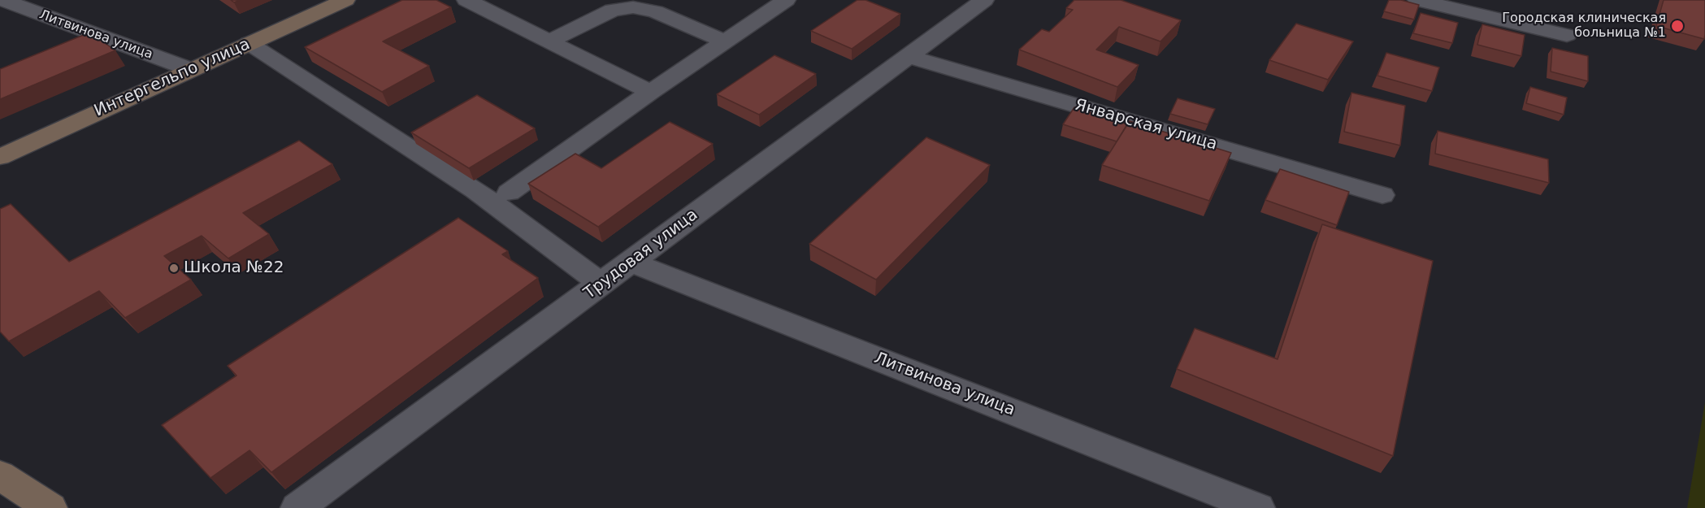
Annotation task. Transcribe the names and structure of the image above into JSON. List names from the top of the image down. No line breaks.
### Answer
{"streets":{"main road":["Интергельпо улица"],"street":["Литвинова улица","Январская улица","Трудовая улица"]},"crossings":[["Литвинова улица","Интергельпо улица"],["Литвинова улица","Трудовая улица"],["Январская улица","Трудовая улица"]],"places":["Городская клиническая больница №1","Школа №22"]}
